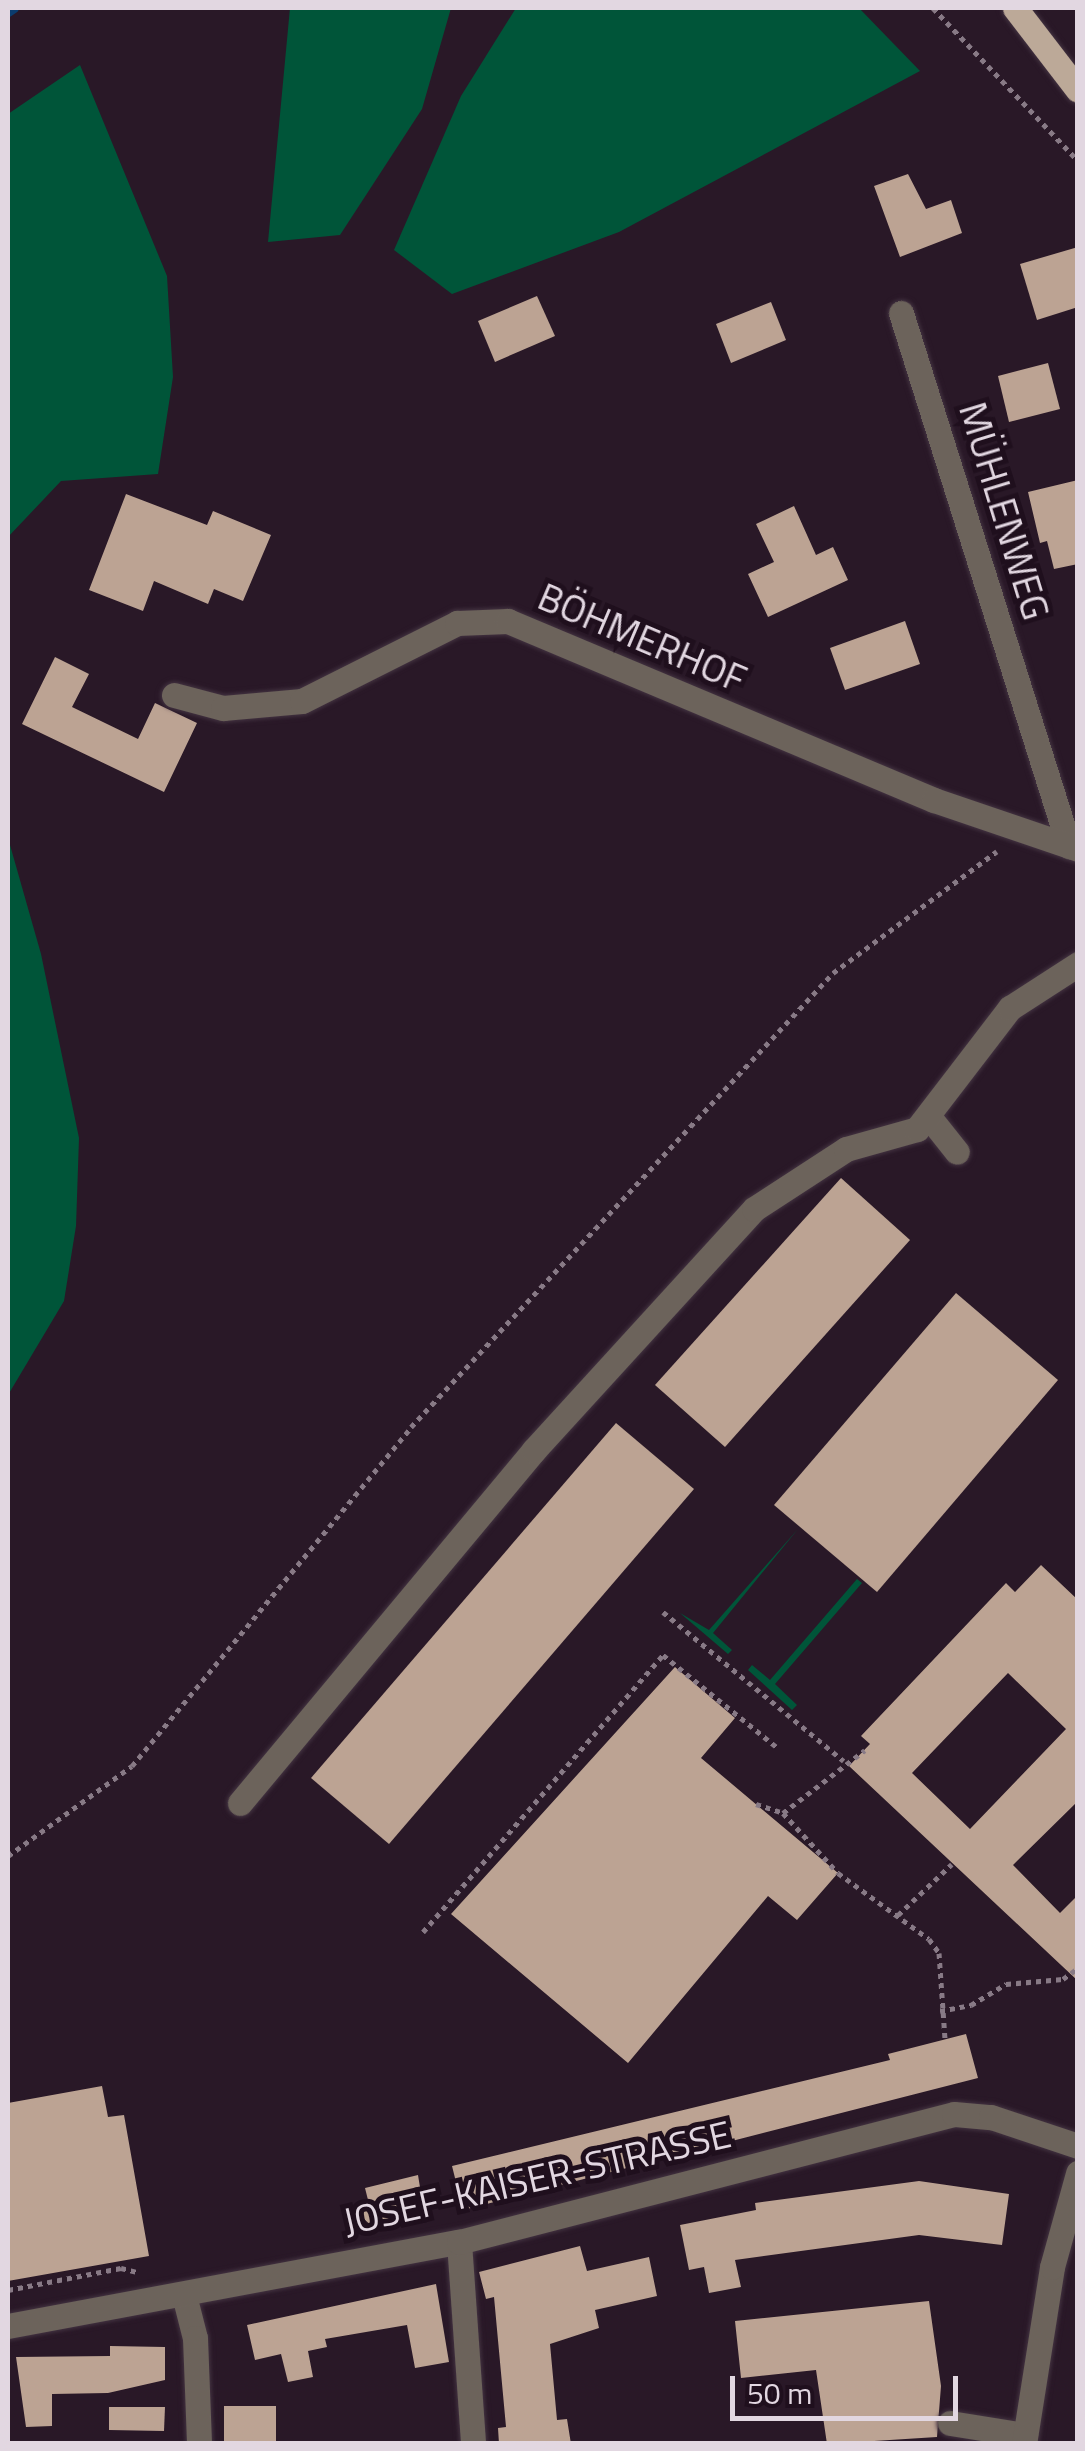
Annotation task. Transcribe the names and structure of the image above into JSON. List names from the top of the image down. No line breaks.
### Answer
{"streets":{"street":["MÜHLENWEG","BÖHMERHOF","JOSEF-KAISER-STRASSE"]},"crossings":[["MÜHLENWEG","BÖHMERHOF"]],"scale_bar":"50 m"}
